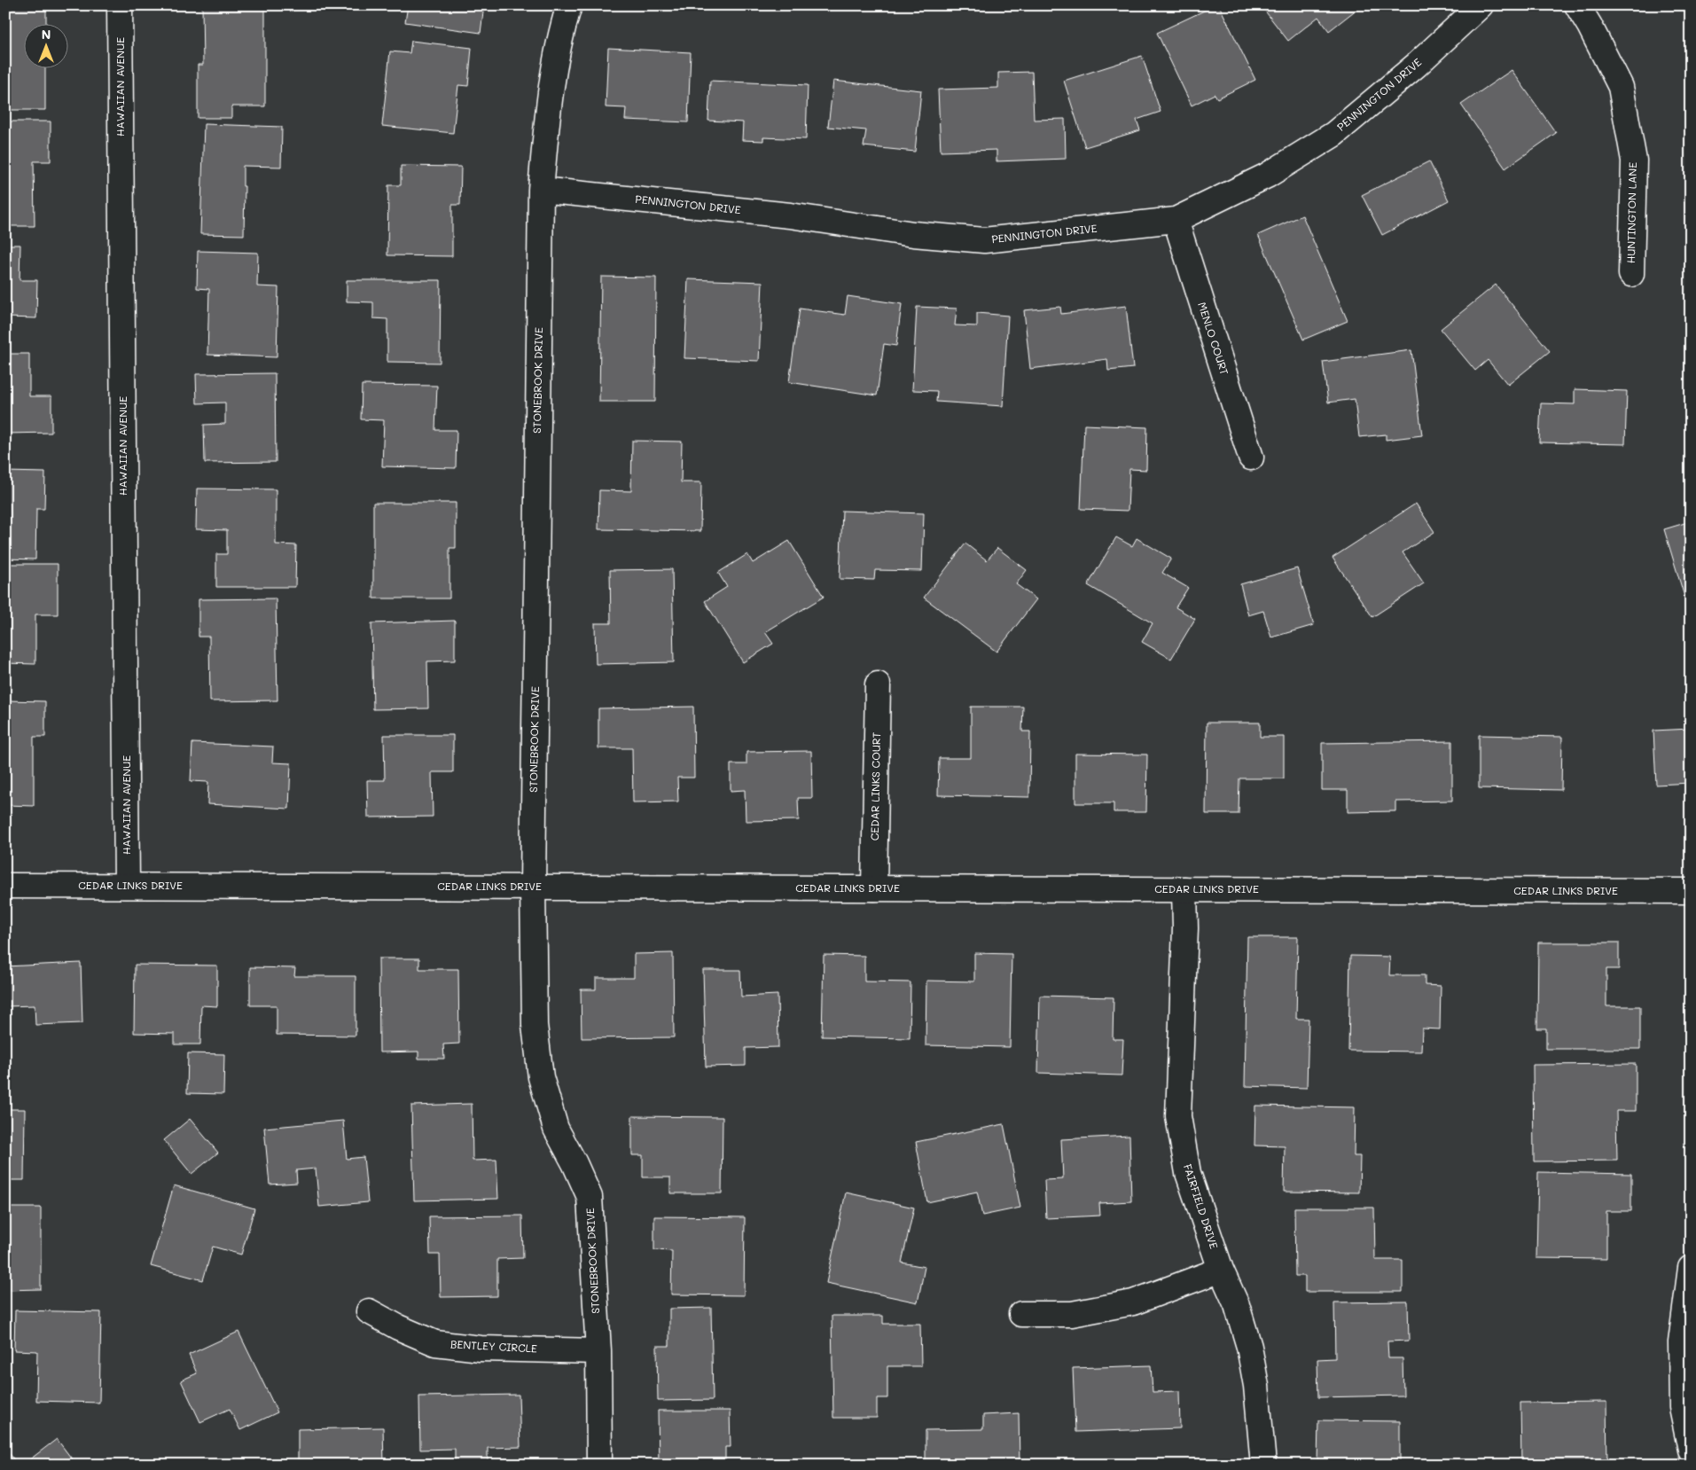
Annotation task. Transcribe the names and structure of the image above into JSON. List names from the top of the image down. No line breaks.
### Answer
{"streets":{"street":["HAWAIIAN AVENUE","PENNINGTON DRIVE","HUNTINGTON LANE","MENLO COURT","STONEBROOK DRIVE","CEDAR LINKS COURT","CEDAR LINKS DRIVE","FAIRFIELD DRIVE","BENTLEY CIRCLE"]},"crossings":[["HAWAIIAN AVENUE","CEDAR LINKS DRIVE"],["PENNINGTON DRIVE","MENLO COURT"],["PENNINGTON DRIVE","STONEBROOK DRIVE"],["STONEBROOK DRIVE","CEDAR LINKS DRIVE"],["STONEBROOK DRIVE","BENTLEY CIRCLE"],["CEDAR LINKS COURT","CEDAR LINKS DRIVE"],["CEDAR LINKS DRIVE","FAIRFIELD DRIVE"]],"north":"top"}
